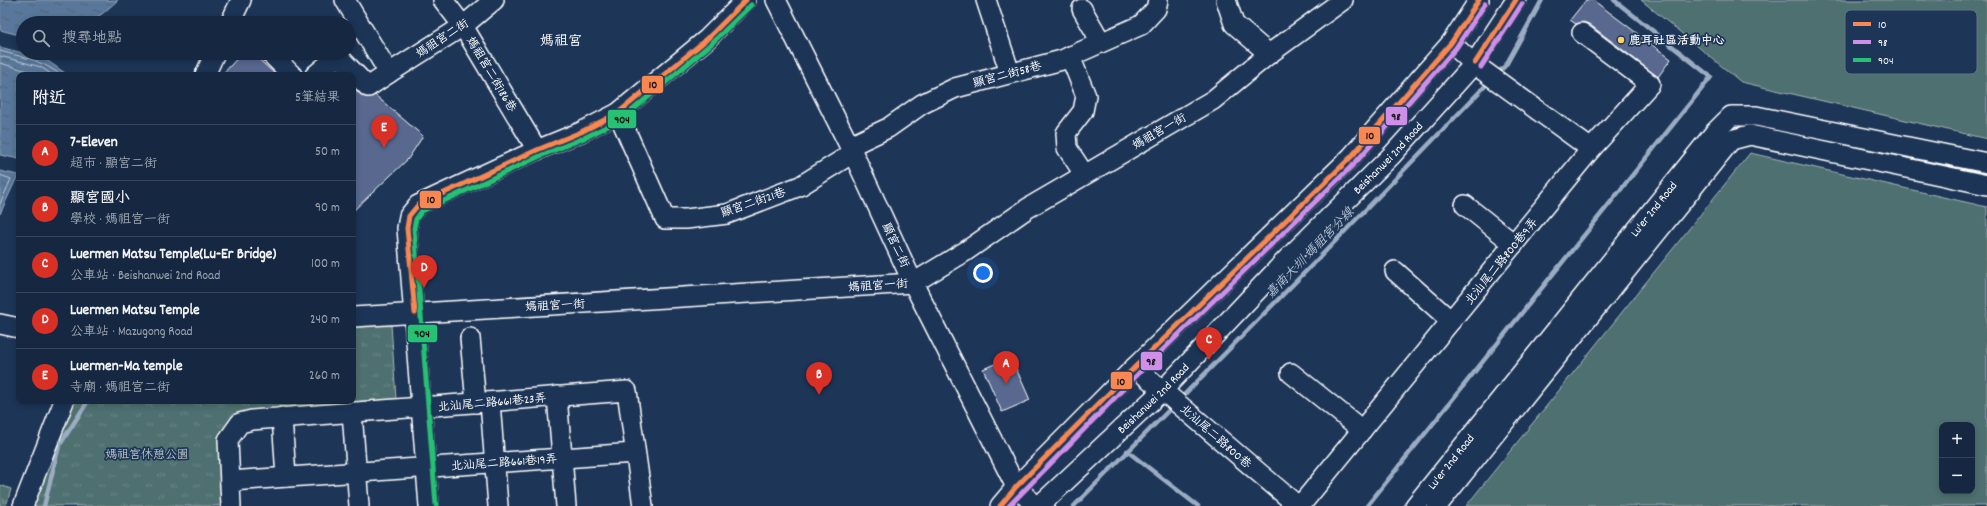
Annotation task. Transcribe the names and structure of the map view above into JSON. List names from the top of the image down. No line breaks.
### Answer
{"streets":{"street":["媽祖宮二街","媽祖宮二街186巷","顯宮二街58巷","媽祖宮一街","Beishanwei 2nd Road","顯宮二街21巷","Lu'er 2nd Road","顯宮二街","北汕尾二路800巷9弄","北汕尾二路661巷23弄","北汕尾二路800巷","北汕尾二路661巷19弄"]},"crossings":[["媽祖宮二街","媽祖宮二街186巷"],["顯宮二街58巷","顯宮二街21巷"],["顯宮二街58巷","顯宮二街"],["媽祖宮一街","顯宮二街"],["Beishanwei 2nd Road","北汕尾二路800巷"],["顯宮二街21巷","顯宮二街"],["北汕尾二路800巷9弄","北汕尾二路800巷"],["北汕尾二路661巷23弄","北汕尾二路661巷19弄"]],"districts":["媽祖宮"],"water":["嘉南大圳 媽祖宮分線"],"parks":["媽祖宮休憩公園"],"places":["鹿耳社區活動中心"],"lines":["transit line 10","transit line 98","transit line 904"],"legend":["10","98","904"],"page":{"search":"搜尋地點","heading":["附近","5筆結果"],"pins":["E","D","C","A","B"],"list":[{"mark":"A","name":"7-Eleven","note":"超市 · 顯宮二街","value":"50 m"},{"mark":"B","name":"顯宮國小","note":"學校 · 媽祖宮一街","value":"90 m"},{"mark":"C","name":"Luermen Matsu Temple(Lu-Er Bridge)","note":"公車站 · Beishanwei 2nd Road","value":"100 m"},{"mark":"D","name":"Luermen Matsu Temple","note":"公車站 · Mazugong Road","value":"240 m"},{"mark":"E","name":"Luermen-Ma temple","note":"寺廟 · 媽祖宮二街","value":"260 m"}],"map_buttons":["+","−"]}}
